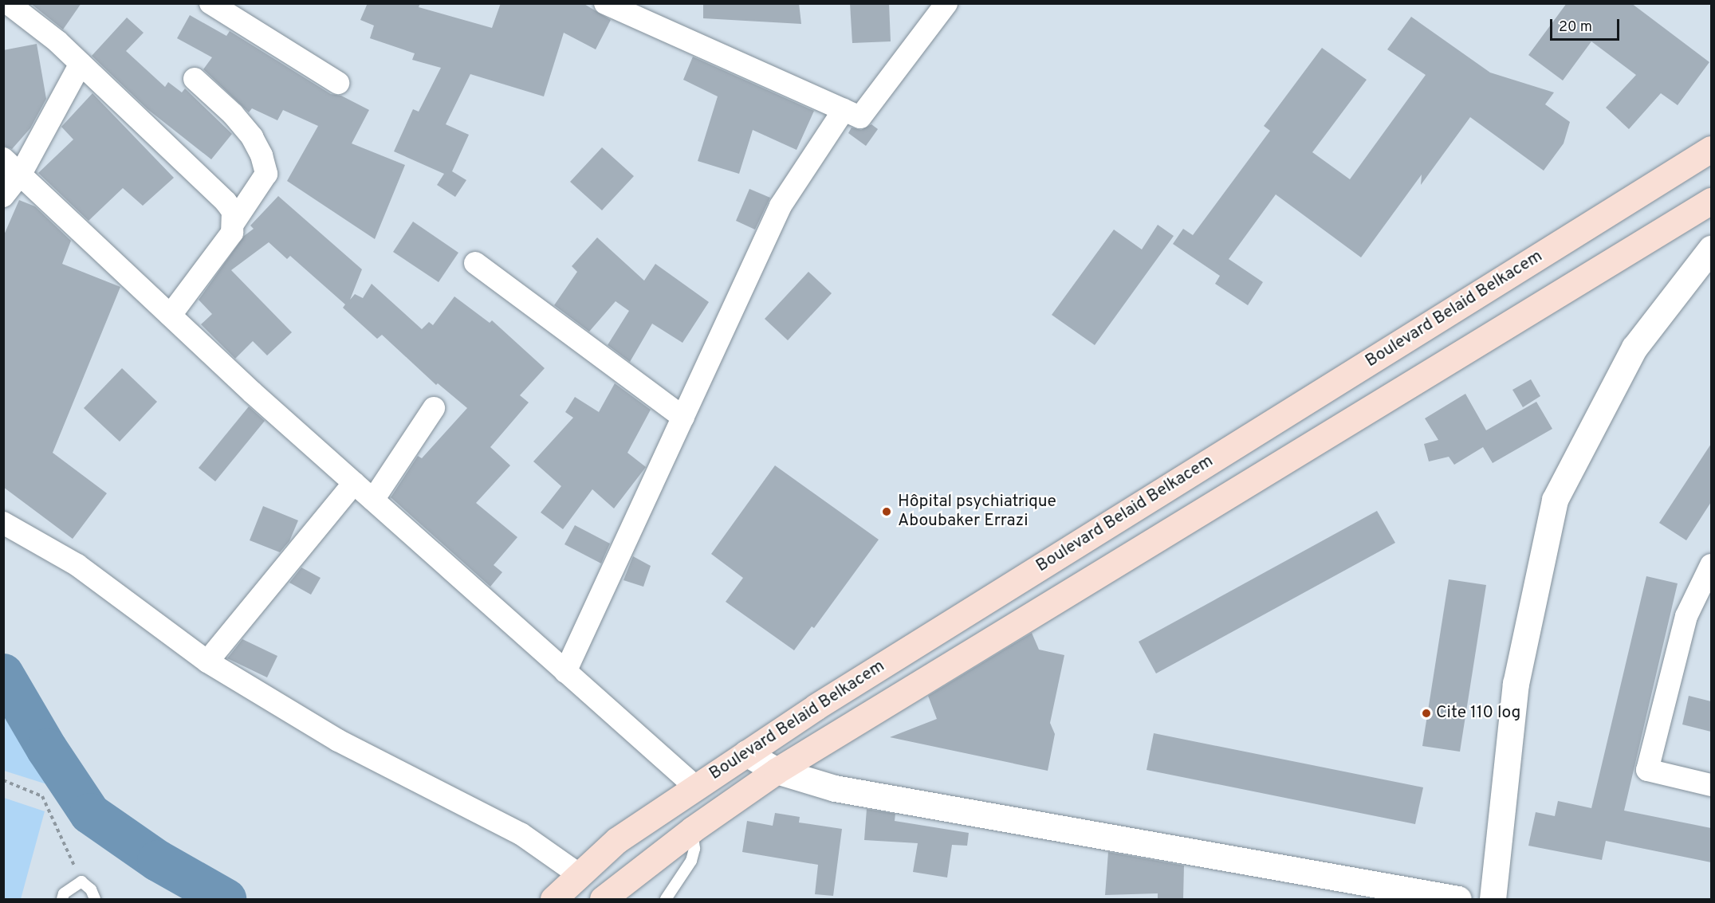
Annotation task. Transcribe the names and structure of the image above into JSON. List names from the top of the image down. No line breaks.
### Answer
{"streets":{"main road":["Boulevard Belaid Belkacem"]},"places":["Hôpital psychiatrique Aboubaker Errazi","Cite 110 log"],"scale_bar":"20 m"}
